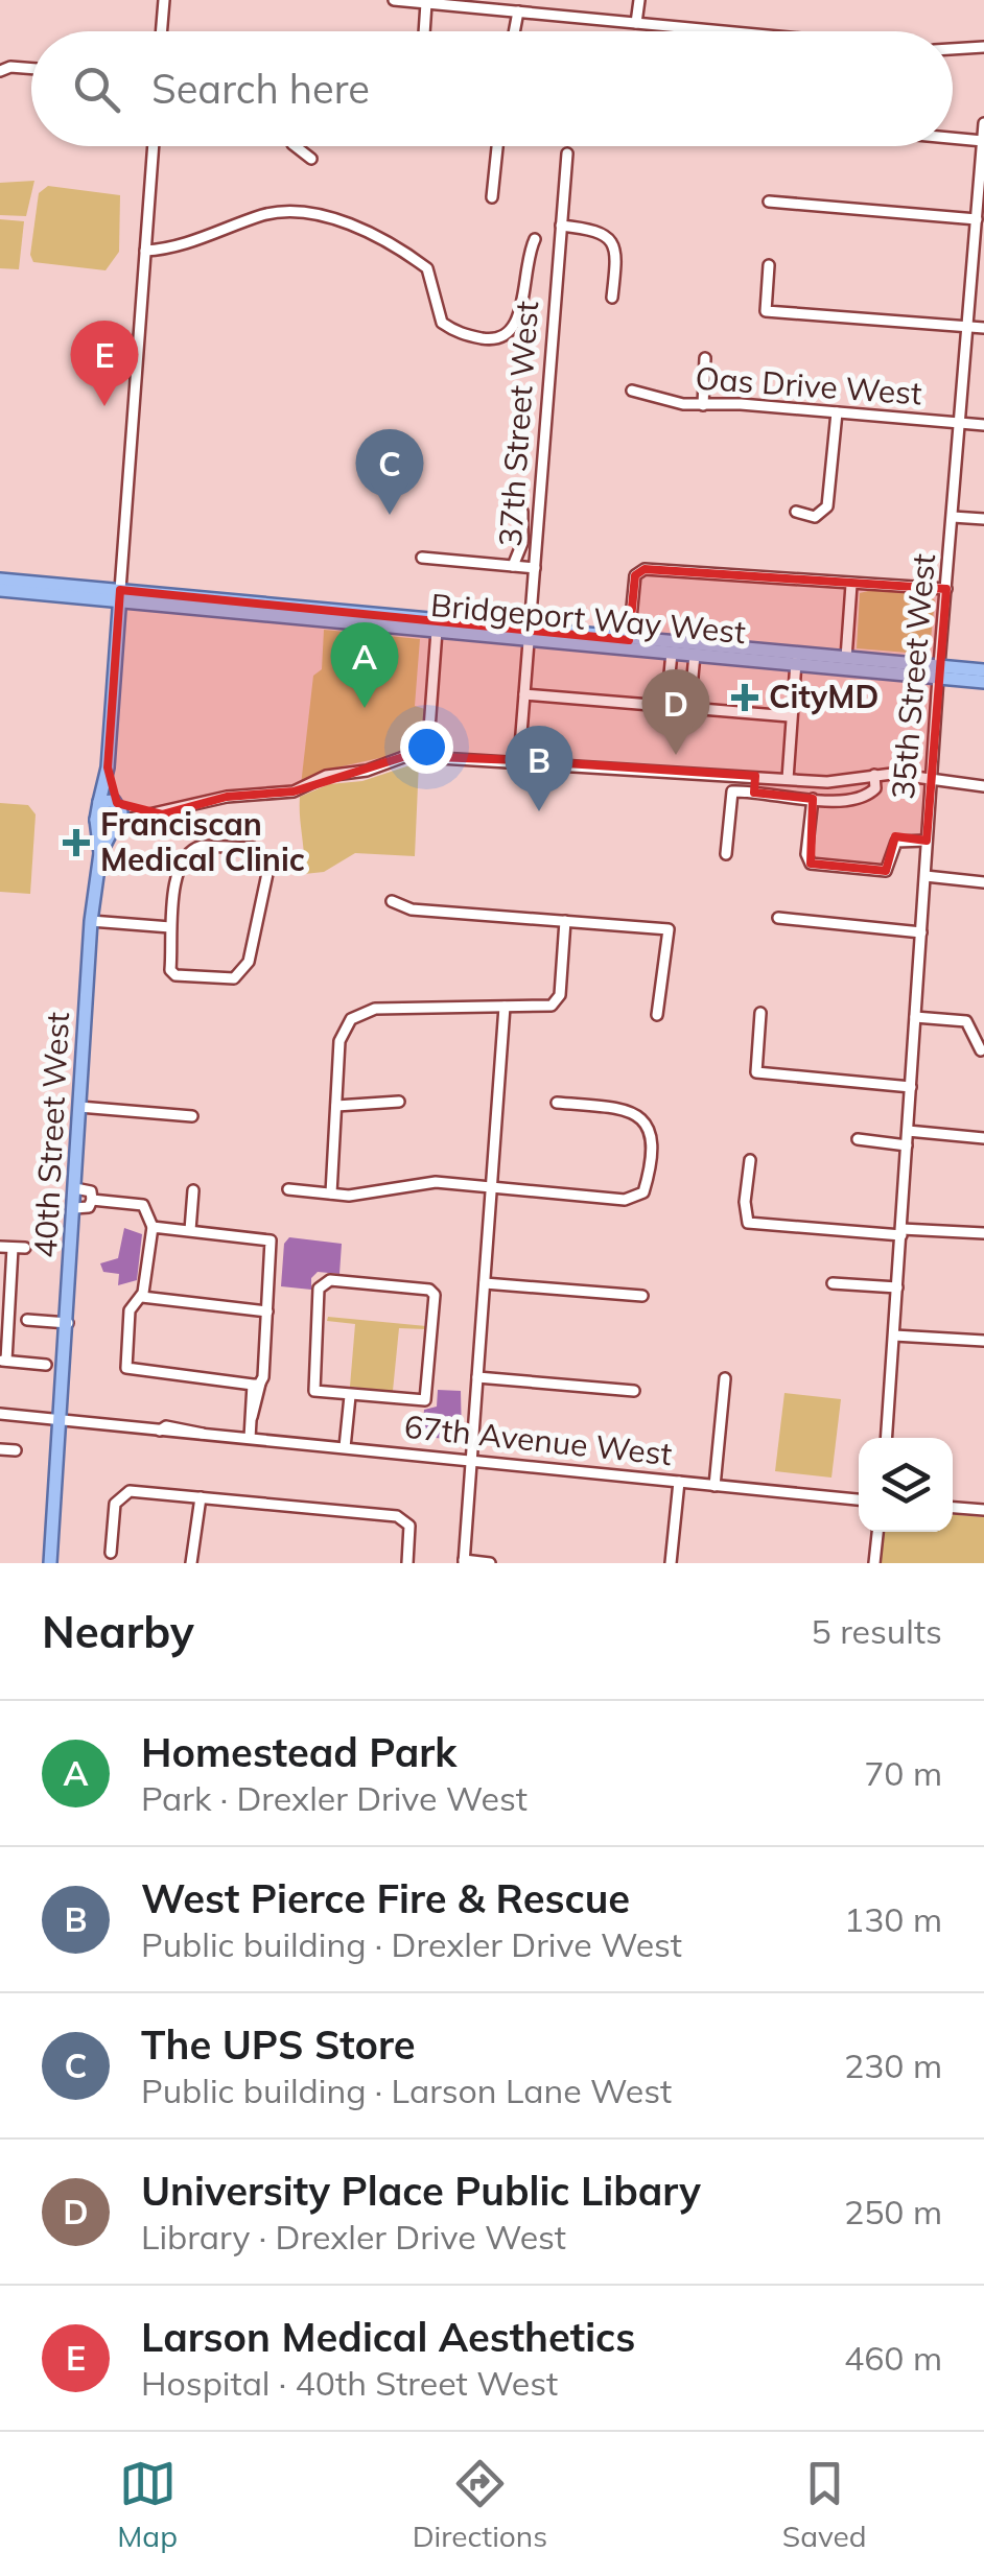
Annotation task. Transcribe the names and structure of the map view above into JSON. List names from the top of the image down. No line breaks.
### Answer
{"streets":{"main road":["Bridgeport Way West","40th Street West"],"street":["Oas Drive West","37th Street West","35th Street West","67th Avenue West"]},"crossings":[["Oas Drive West","35th Street West"],["37th Street West","Bridgeport Way West"],["Bridgeport Way West","35th Street West"],["40th Street West","67th Avenue West"]],"places":{"health":["CityMD","Franciscan Medical Clinic"]},"page":{"search":"Search here","pins":["E","C","A","D","B"],"heading":["Nearby","5 results"],"list":[{"mark":"A","name":"Homestead Park","note":"Park · Drexler Drive West","value":"70 m"},{"mark":"B","name":"West Pierce Fire & Rescue","note":"Public building · Drexler Drive West","value":"130 m"},{"mark":"C","name":"The UPS Store","note":"Public building · Larson Lane West","value":"230 m"},{"mark":"D","name":"University Place Public Libary","note":"Library · Drexler Drive West","value":"250 m"},{"mark":"E","name":"Larson Medical Aesthetics","note":"Hospital · 40th Street West","value":"460 m"}],"nav":["Map","Directions","Saved"]}}
